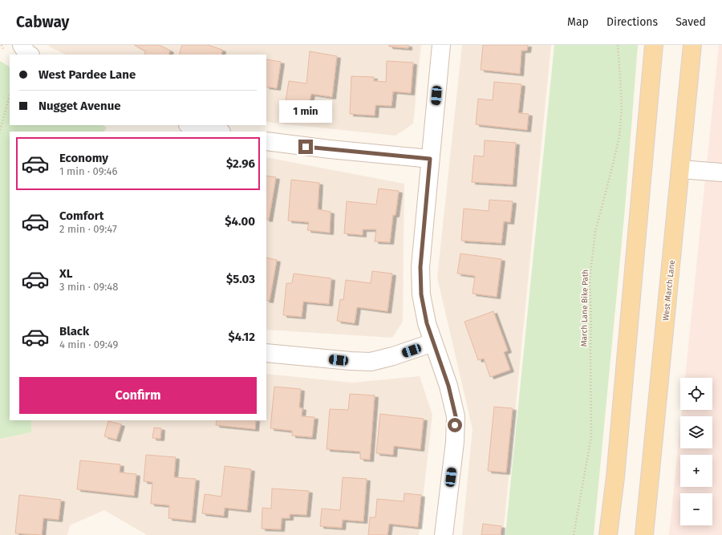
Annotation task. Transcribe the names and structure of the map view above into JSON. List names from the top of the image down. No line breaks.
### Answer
{"streets":{"main road":["West March Lane"],"path":["March Lane Bike Path"]},"page":{"header":"Cabway","nav":["Map","Directions","Saved"],"banner":["West Pardee Lane","Nugget Avenue"],"bubble":"1 min","list":[{"name":"Economy","note":"1 min · 09:46","value":"$2.96"},{"name":"Comfort","note":"2 min · 09:47","value":"$4.00"},{"name":"XL","note":"3 min · 09:48","value":"$5.03"},{"name":"Black","note":"4 min · 09:49","value":"$4.12"}],"buttons":"Confirm","map_buttons":["+","−"]}}
